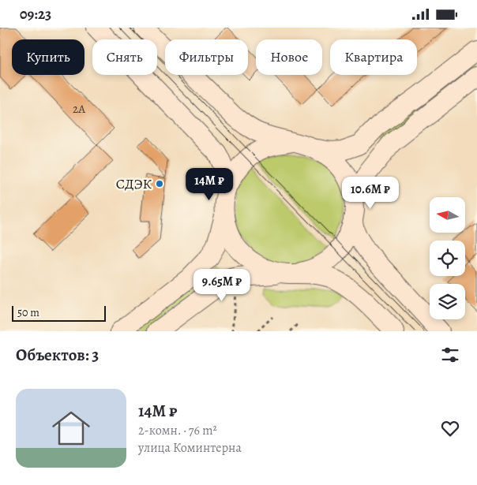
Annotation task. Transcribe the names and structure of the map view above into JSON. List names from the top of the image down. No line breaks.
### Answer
{"places":["СДЭК"],"house_numbers":["2А"],"scale_bar":"50 m","north":"left","page":{"status":"09:23","chip":["Купить","Снять","Фильтры","Новое","Квартира"],"price":["14M ₽","10.6M ₽","9.65M ₽"],"scale":"50 m","heading":"Объектов: 3","list":[{"name":"14M ₽","note":"2-комн. · 76 m² · улица Коминтерна"}]}}
